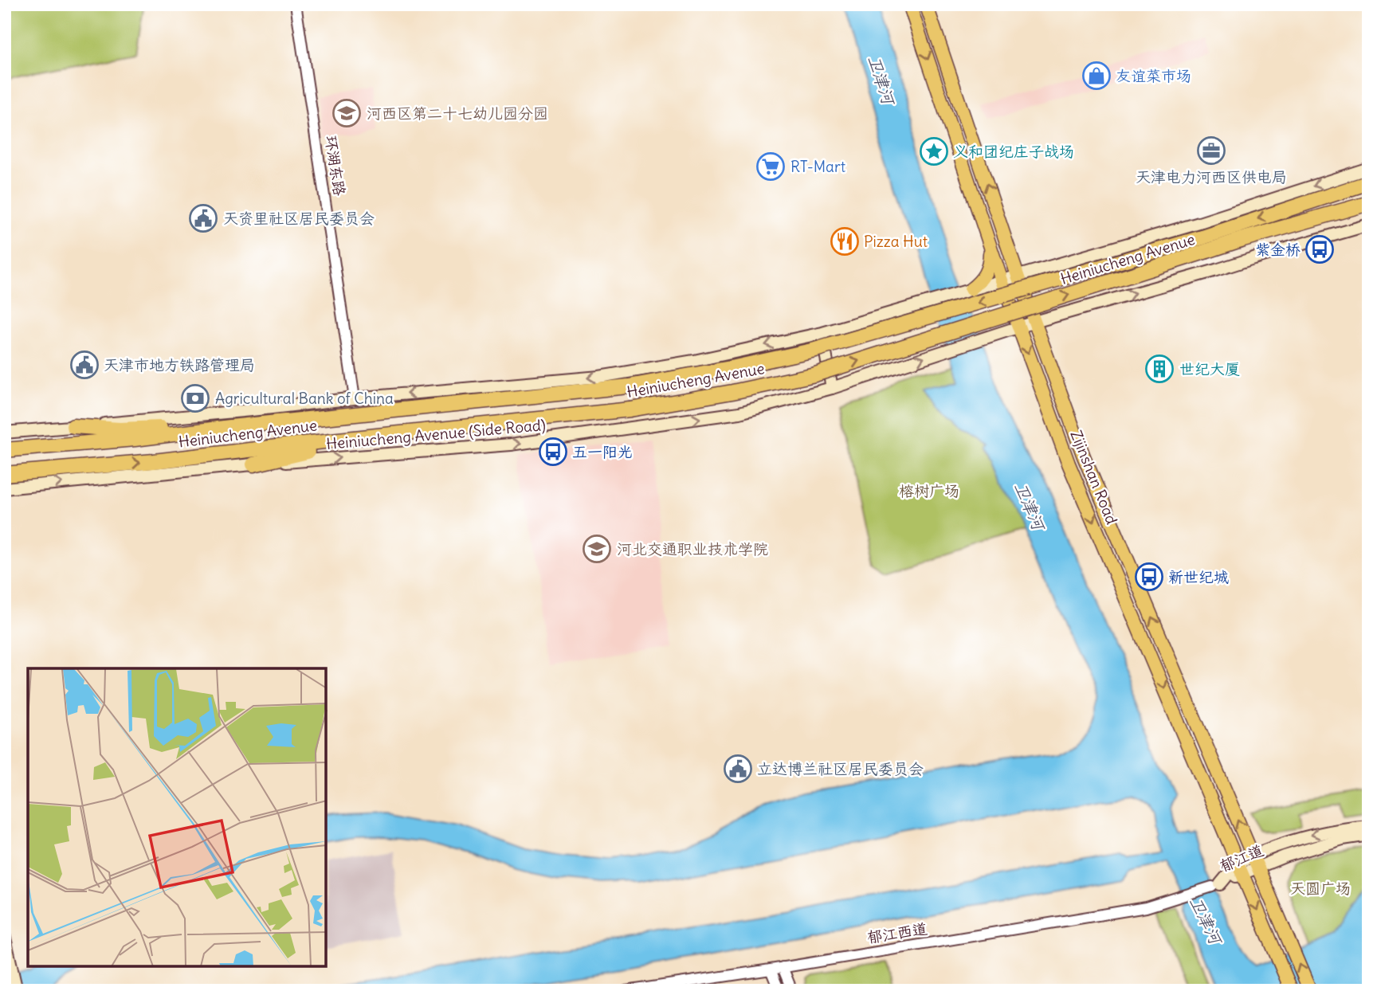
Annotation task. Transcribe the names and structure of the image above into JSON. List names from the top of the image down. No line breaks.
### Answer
{"streets":{"highway":["Heiniucheng Avenue"],"main road":["Heiniucheng Avenue (Side Road)","Zijinshan Road","郁江道"],"street":["环湖东路","郁江西道"]},"crossings":[["环湖东路","Heiniucheng Avenue"],["Heiniucheng Avenue","Zijinshan Road"],["Zijinshan Road","郁江道"]],"one_way":["Heiniucheng Avenue (Side Road)"],"water":["卫津河"],"parks":["榕树广场","天圆广场"],"places":{"shop":["友谊菜市场"],"school or university":["河西区第二十七幼儿园分园","河北交通职业技术学院"],"office":["天津电力河西区供电局"],"place":["义和团纪庄子战场"],"supermarket":["RT-Mart"],"public building":["天资里社区居民委员会","天津市地方铁路管理局","立达博兰社区居民委员会"],"restaurant":["Pizza Hut"],"bus stop":["紫金桥","五一阳光","新世纪城"],"building":["世纪大厦"],"bank":["Agricultural Bank of China"]}}
